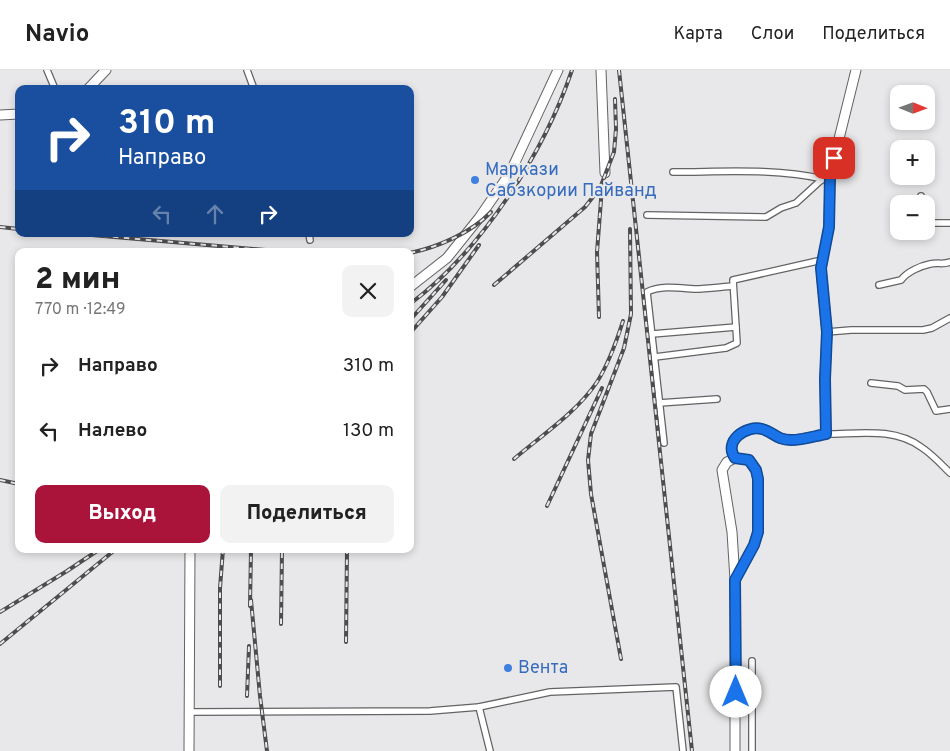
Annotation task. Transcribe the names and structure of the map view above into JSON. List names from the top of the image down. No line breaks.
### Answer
{"places":["Маркази Сабзкории Пайванд","Вента"],"north":"right","page":{"header":"Navio","nav":["Карта","Слои","Поделиться"],"map_buttons":["+","−"],"turn":["310 m","Направо"],"heading":["2 мин","770 m · 12:49"],"list":[{"name":"Направо","value":"310 m"},{"name":"Налево","value":"130 m"}],"buttons":["Выход","Поделиться"]}}
